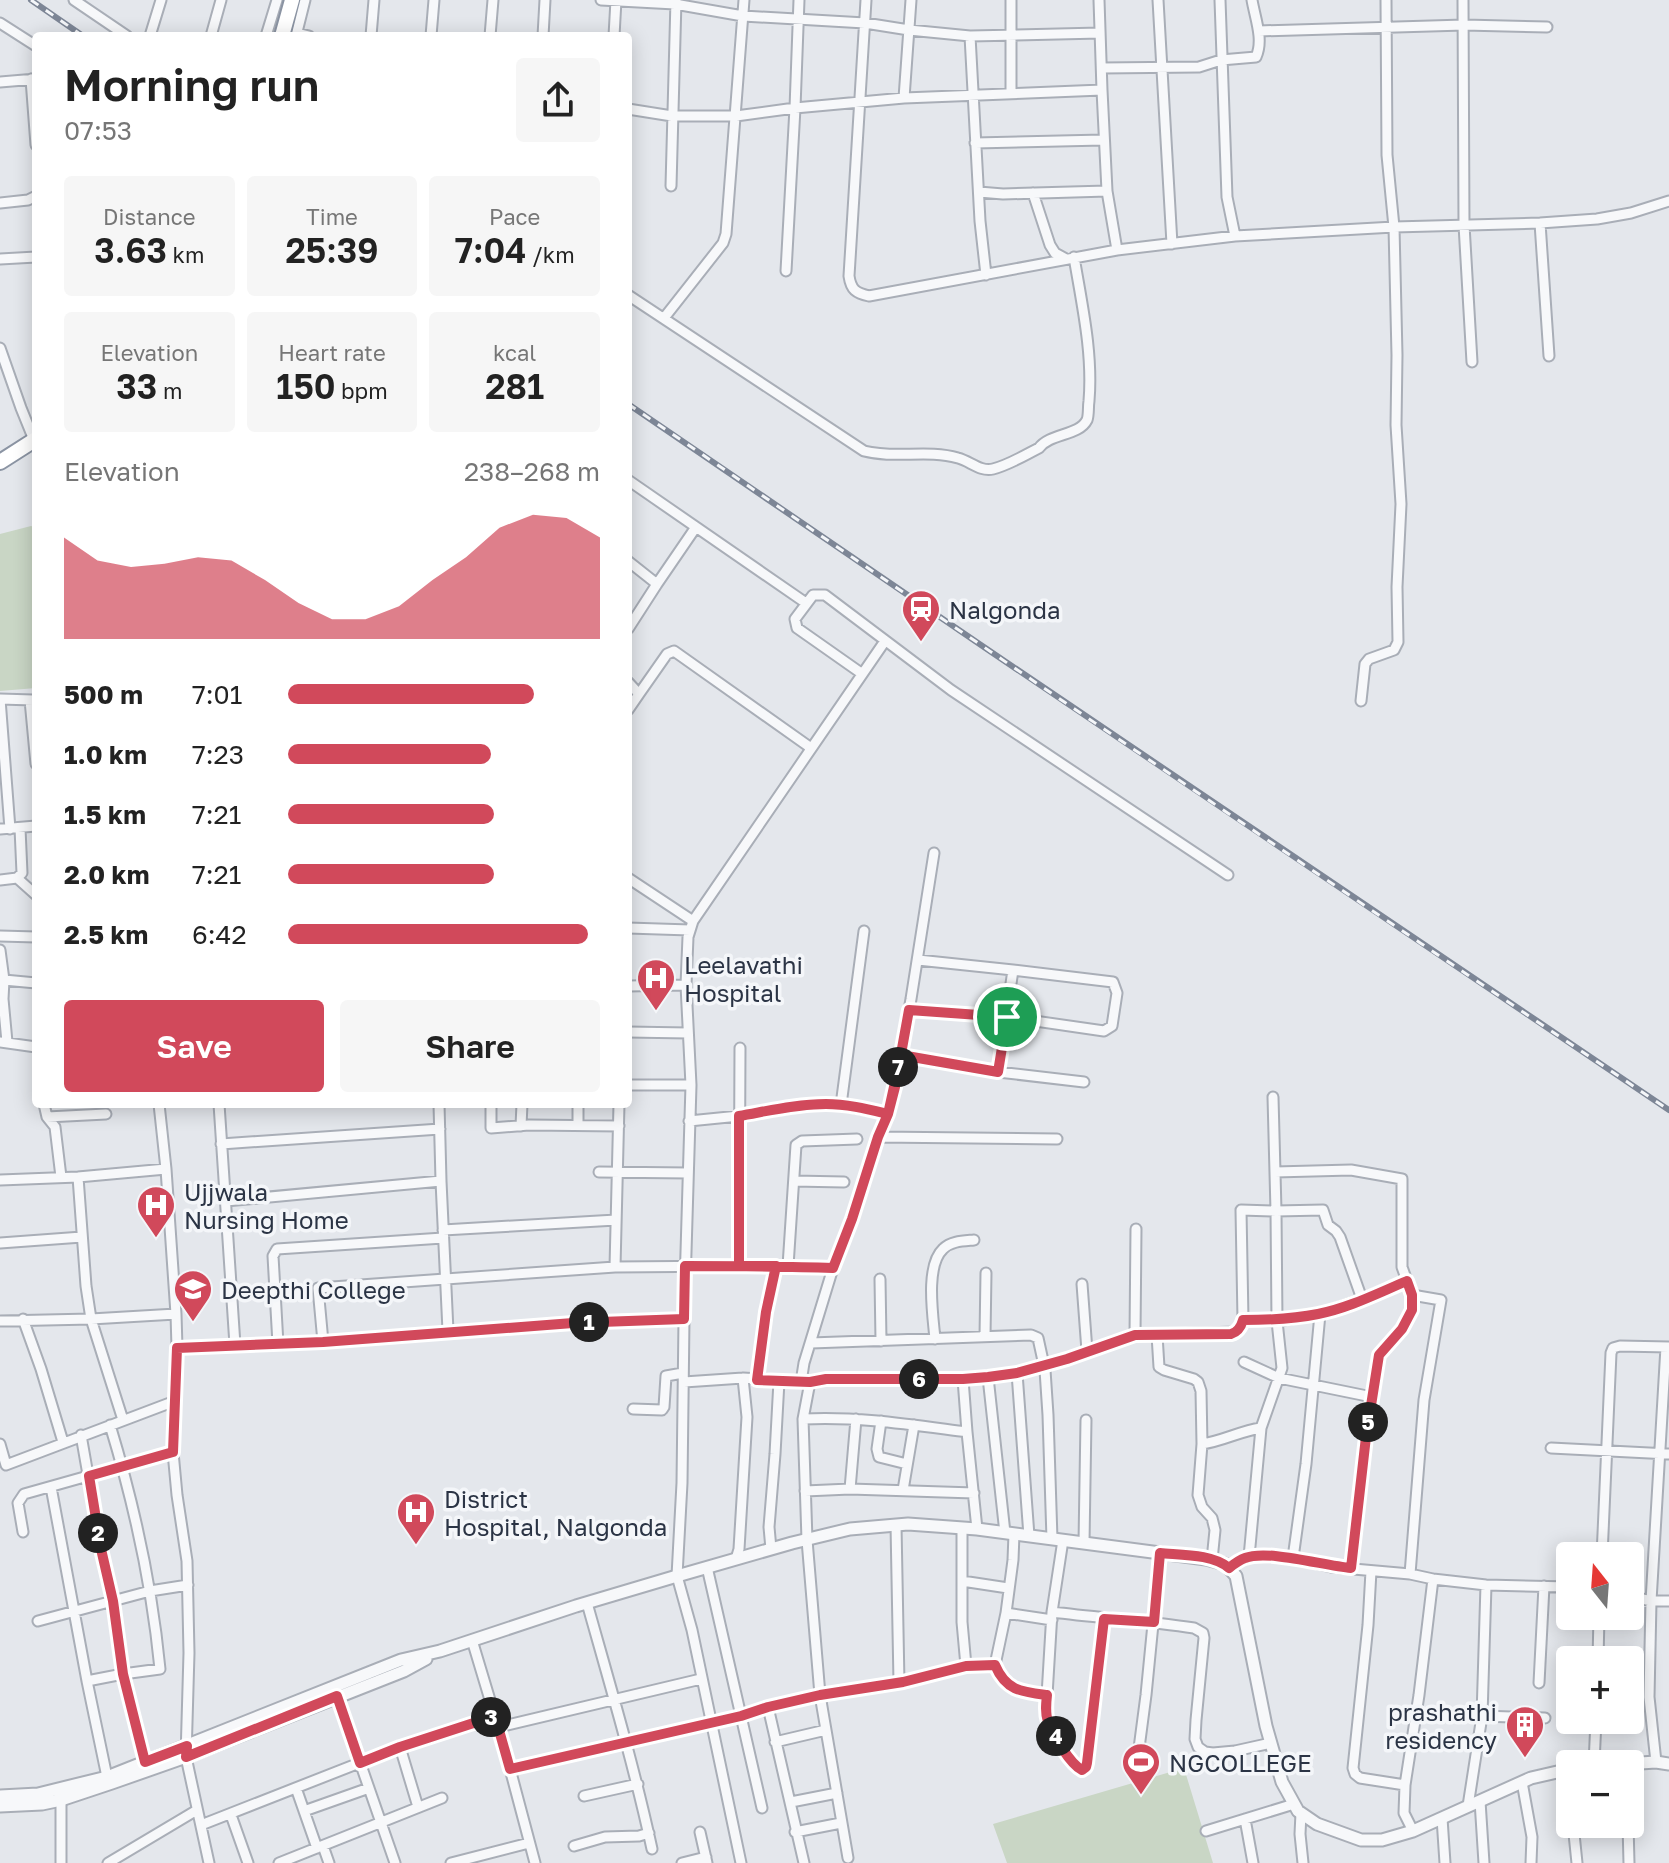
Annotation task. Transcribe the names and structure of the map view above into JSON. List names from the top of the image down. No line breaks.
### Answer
{"places":{"station":["Nalgonda"],"hospital":["Leelavathi Hospital","Ujjwala Nursing Home","District Hospital, Nalgonda"],"school or university":["Deepthi College"],"building":["prashathi residency"],"sports":["NGCOLLEGE"]},"north":"top","page":{"heading":["Morning run","07:53"],"stats":[["Distance","3.63 km"],["Time","25:39"],["Pace","7:04 /km"],["Elevation","33 m"],["Heart rate","150 bpm"],["kcal","281"]],"chart":["Elevation","238–268 m"],"list":[{"name":"500 m","note":"7:01"},{"name":"1.0 km","note":"7:23"},{"name":"1.5 km","note":"7:21"},{"name":"2.0 km","note":"7:21"},{"name":"2.5 km","note":"6:42"}],"buttons":["Save","Share"],"pins":["7","1","6","5","2","3","4"],"map_buttons":["+","−"]}}
